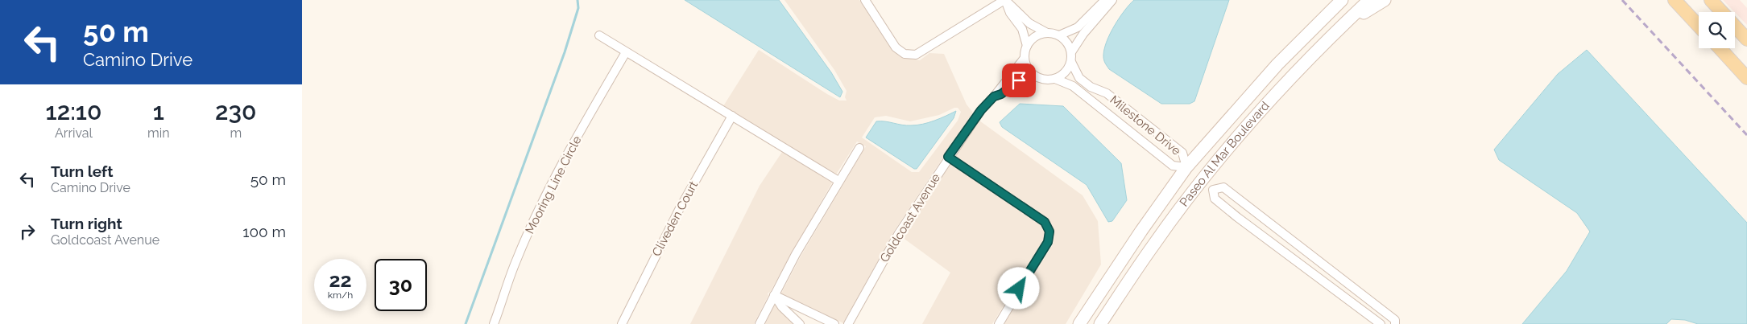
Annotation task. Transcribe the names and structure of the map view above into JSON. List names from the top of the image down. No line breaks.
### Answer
{"streets":{"main road":["Paseo Al Mar Boulevard"],"street":["Milestone Drive","Mooring Line Circle","Goldcoast Avenue","Cliveden Court"]},"crossings":[["Milestone Drive","Paseo Al Mar Boulevard"],["Milestone Drive","Goldcoast Avenue"]],"page":{"turn":["50 m","Camino Drive"],"eta":["12:10","Arrival","1","min","230","m"],"list":[{"name":"Turn left","note":"Camino Drive","value":"50 m"},{"name":"Turn right","note":"Goldcoast Avenue","value":"100 m"}],"speed":"22 km/h","limit":"30"}}
